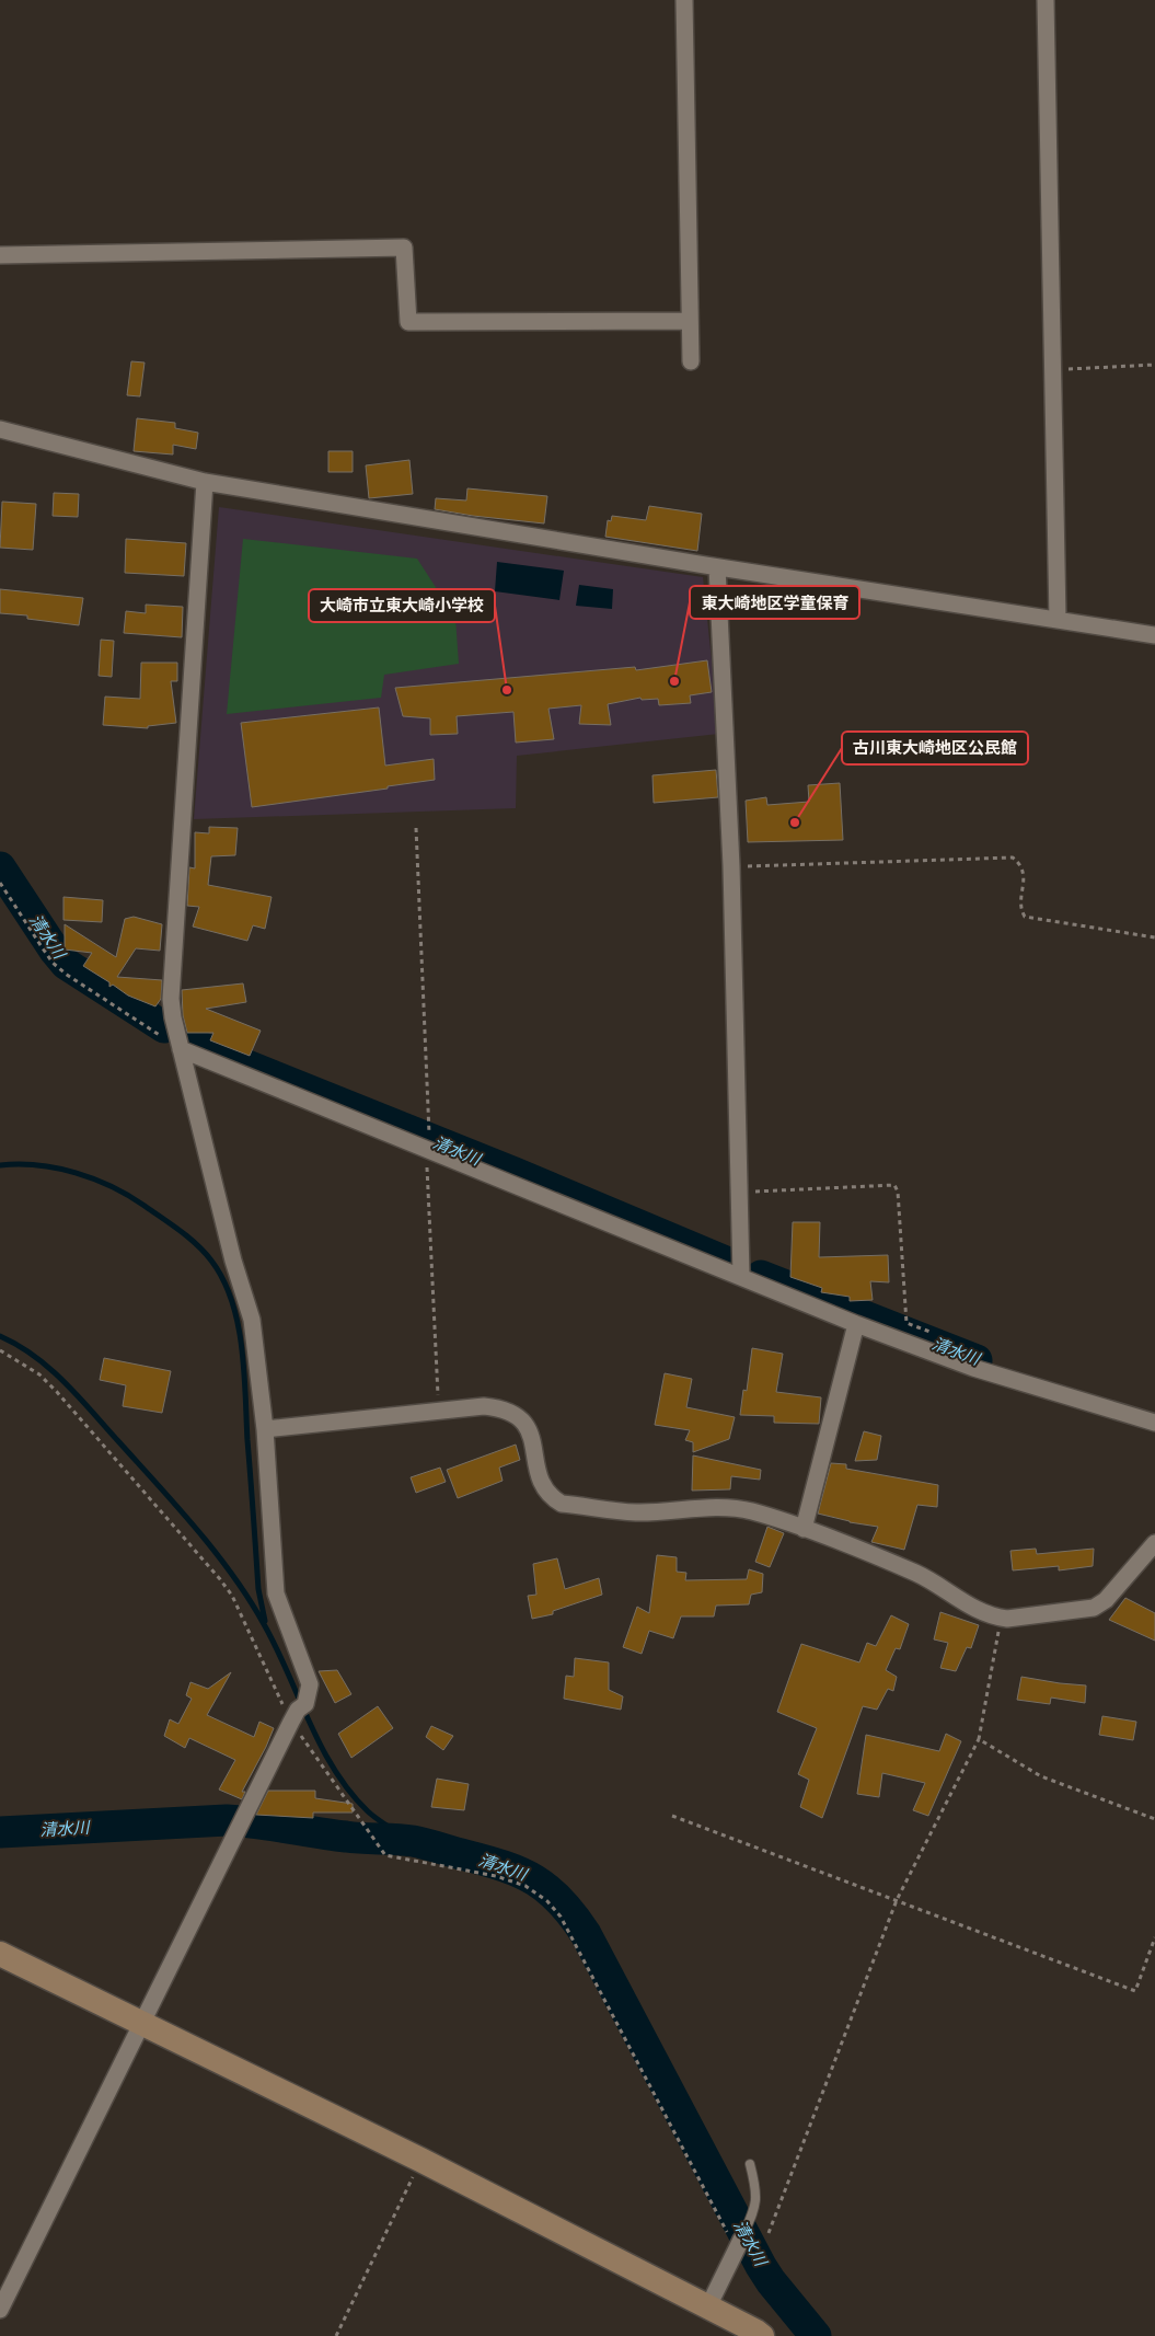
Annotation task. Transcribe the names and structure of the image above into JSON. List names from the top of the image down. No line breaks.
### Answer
{"water":["清水川"],"places":["東大崎地区学童保育","大崎市立東大崎小学校","古川東大崎地区公民館"]}
